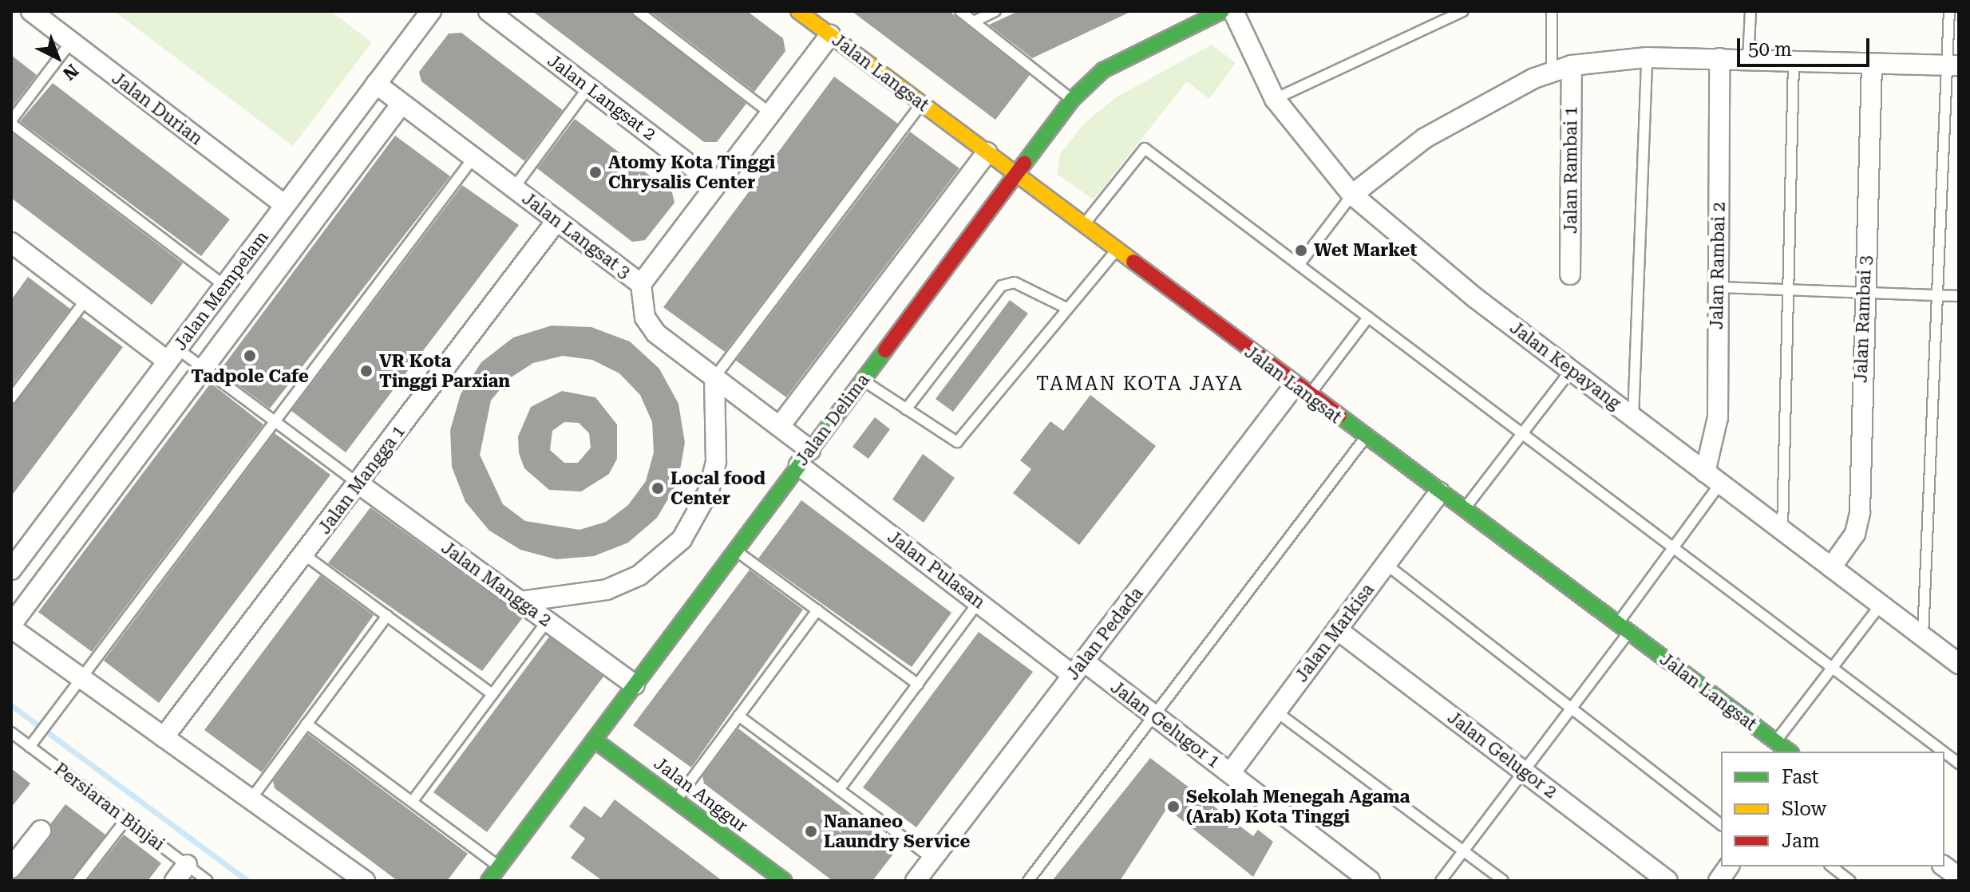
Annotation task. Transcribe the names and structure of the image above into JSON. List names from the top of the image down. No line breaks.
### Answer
{"streets":{"street":["Jalan Langsat","Jalan Langsat 2","Jalan Durian","Jalan Rambai 1","Jalan Langsat 3","Jalan Rambai 2","Jalan Mempelam","Jalan Rambai 3","Jalan Kepayang","Jalan Delima","Jalan Mangga 1","Jalan Pulasan","Jalan Mangga 2","Jalan Markisa","Jalan Pedada","Jalan Gelugor 1","Jalan Gelugor 2","Jalan Anggur"],"lane":["Persiaran Binjai"]},"crossings":[["Jalan Langsat","Jalan Delima"],["Jalan Langsat","Jalan Markisa"],["Jalan Langsat","Jalan Pedada"],["Jalan Durian","Jalan Mempelam"],["Jalan Langsat 3","Jalan Mempelam"],["Jalan Langsat 3","Jalan Delima"],["Jalan Langsat 3","Jalan Mangga 1"],["Jalan Langsat 3","Jalan Pulasan"],["Jalan Rambai 2","Jalan Kepayang"],["Jalan Rambai 3","Jalan Kepayang"],["Jalan Delima","Jalan Pulasan"],["Jalan Delima","Jalan Mangga 2"],["Jalan Delima","Jalan Anggur"],["Jalan Mangga 1","Jalan Mangga 2"],["Jalan Pulasan","Jalan Pedada"],["Jalan Pulasan","Jalan Gelugor 1"],["Jalan Markisa","Jalan Gelugor 1"],["Jalan Markisa","Jalan Gelugor 2"],["Jalan Pedada","Jalan Gelugor 1"]],"districts":["TAMAN KOTA JAYA"],"places":["Atomy Kota Tinggi Chrysalis Center","Wet Market","Tadpole Cafe","VR Kota Tinggi Parxian","Local food Center","Sekolah Menegah Agama (Arab) Kota Tinggi","Nananeo Laundry Service"],"legend":["Fast","Slow","Jam"],"scale_bar":"50 m","north":"bottom right"}
